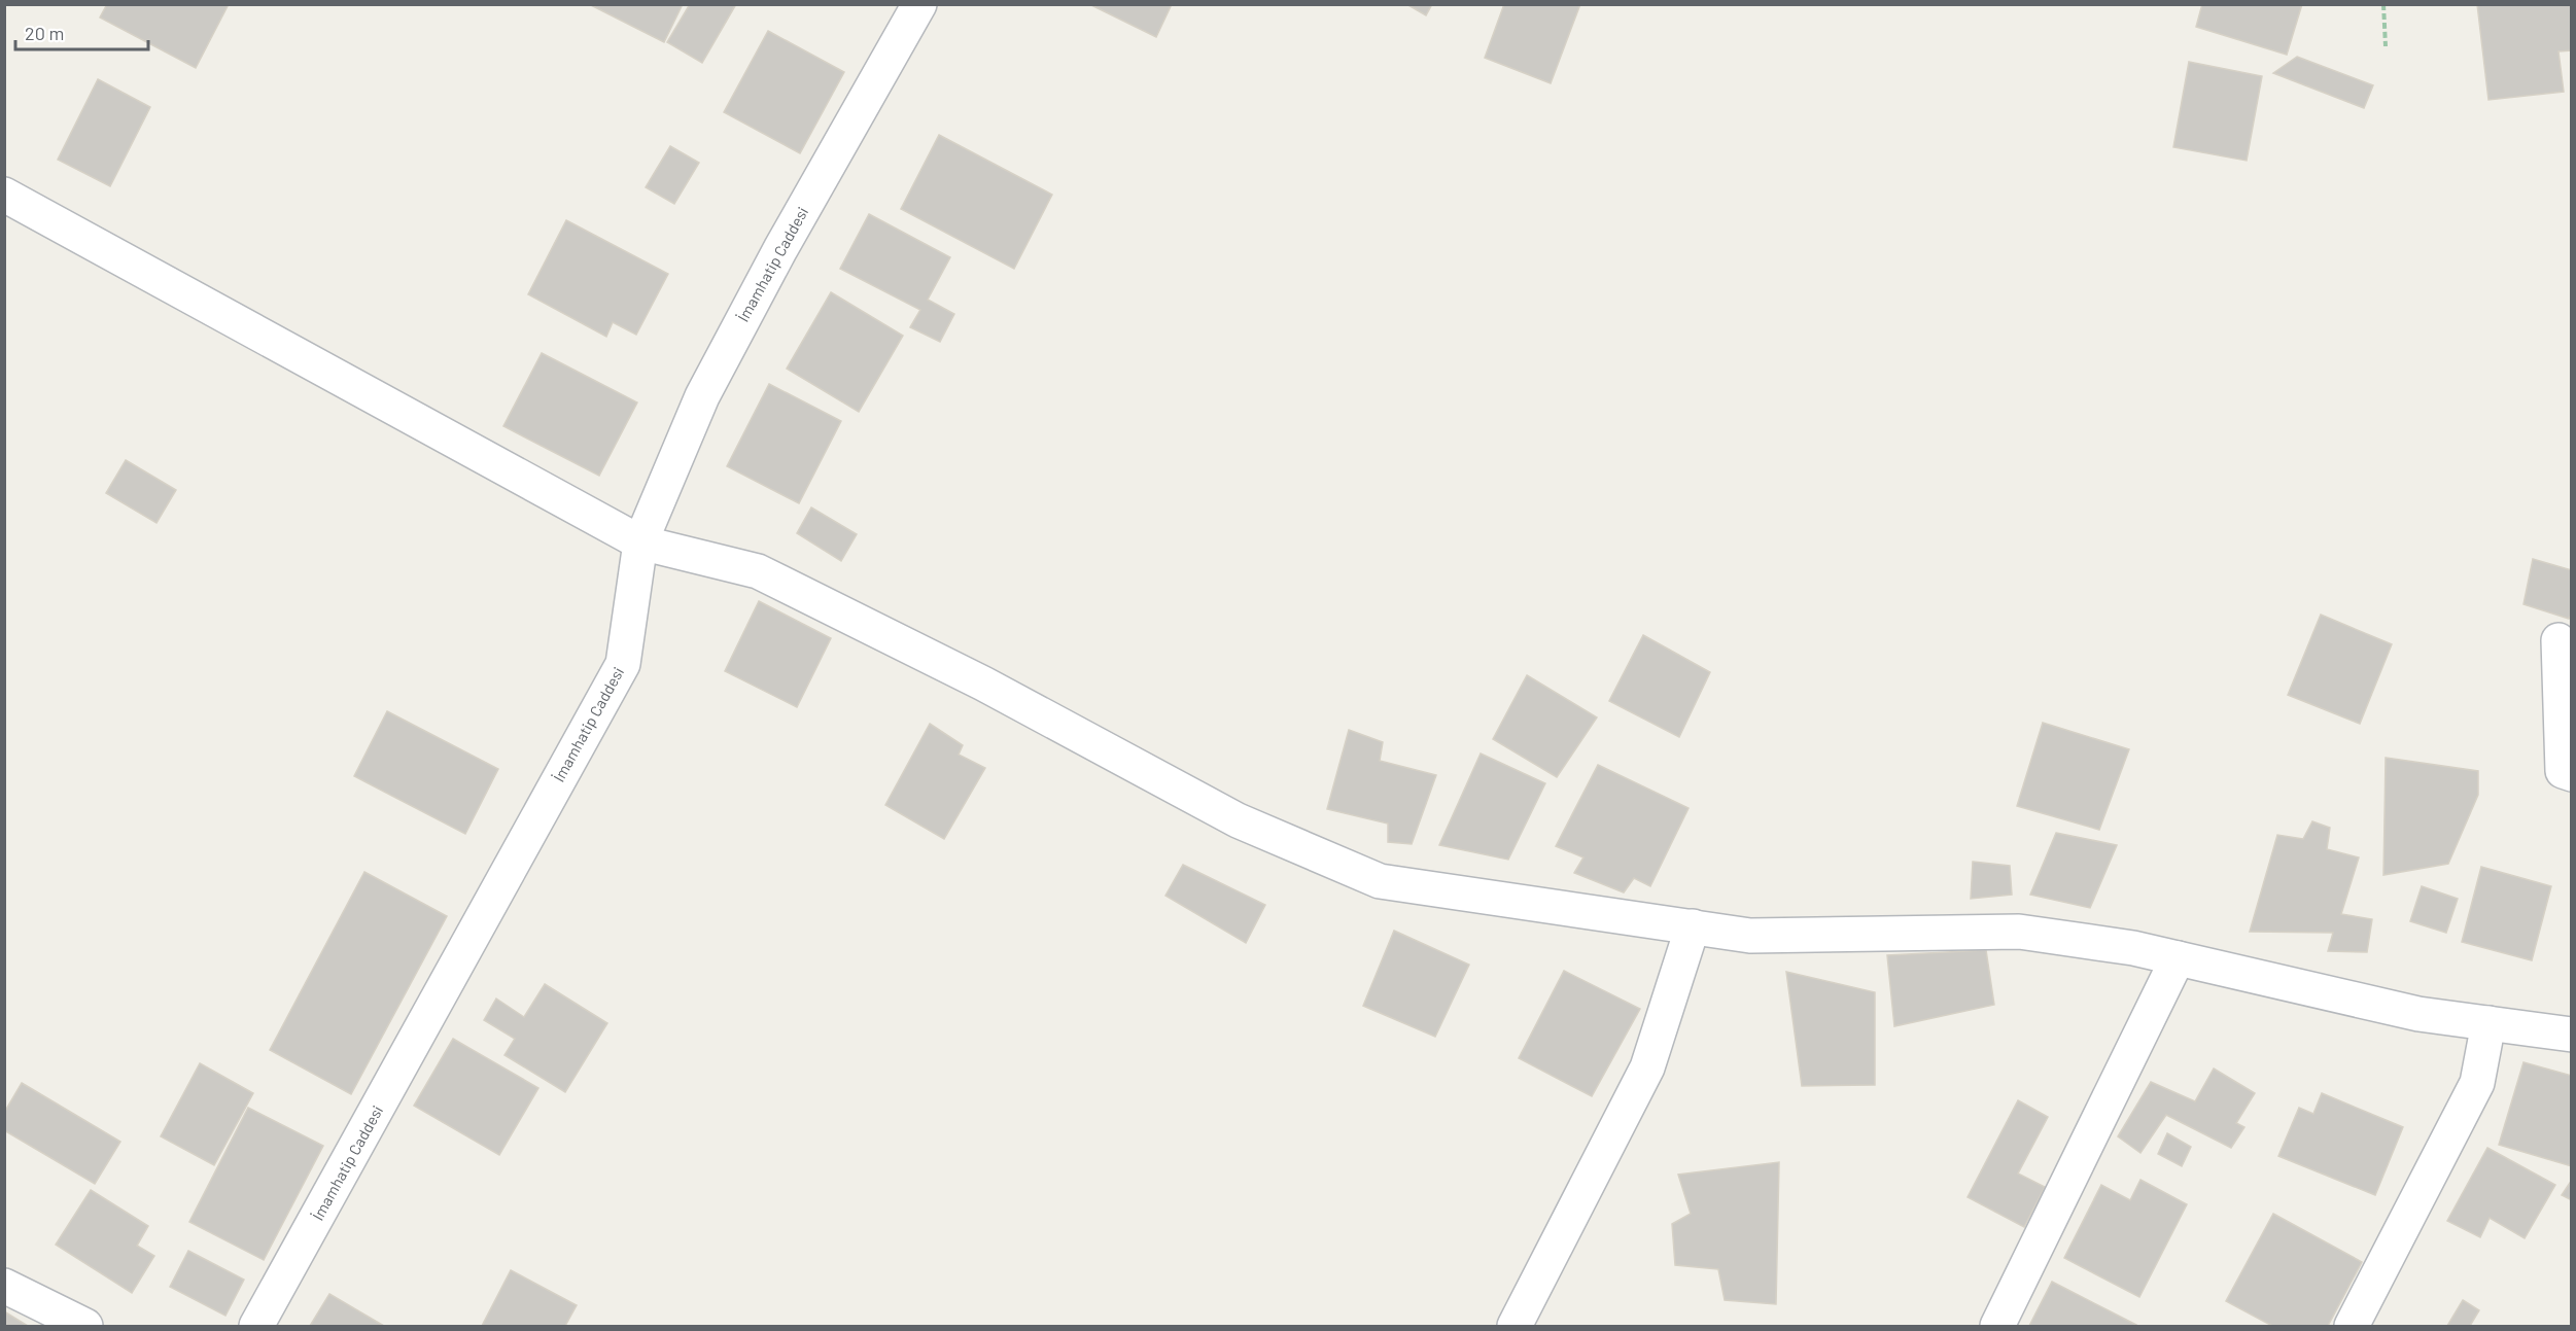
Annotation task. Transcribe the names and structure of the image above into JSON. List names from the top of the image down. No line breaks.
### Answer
{"streets":{"street":["İmamhatip Caddesi"]},"scale_bar":"20 m"}
